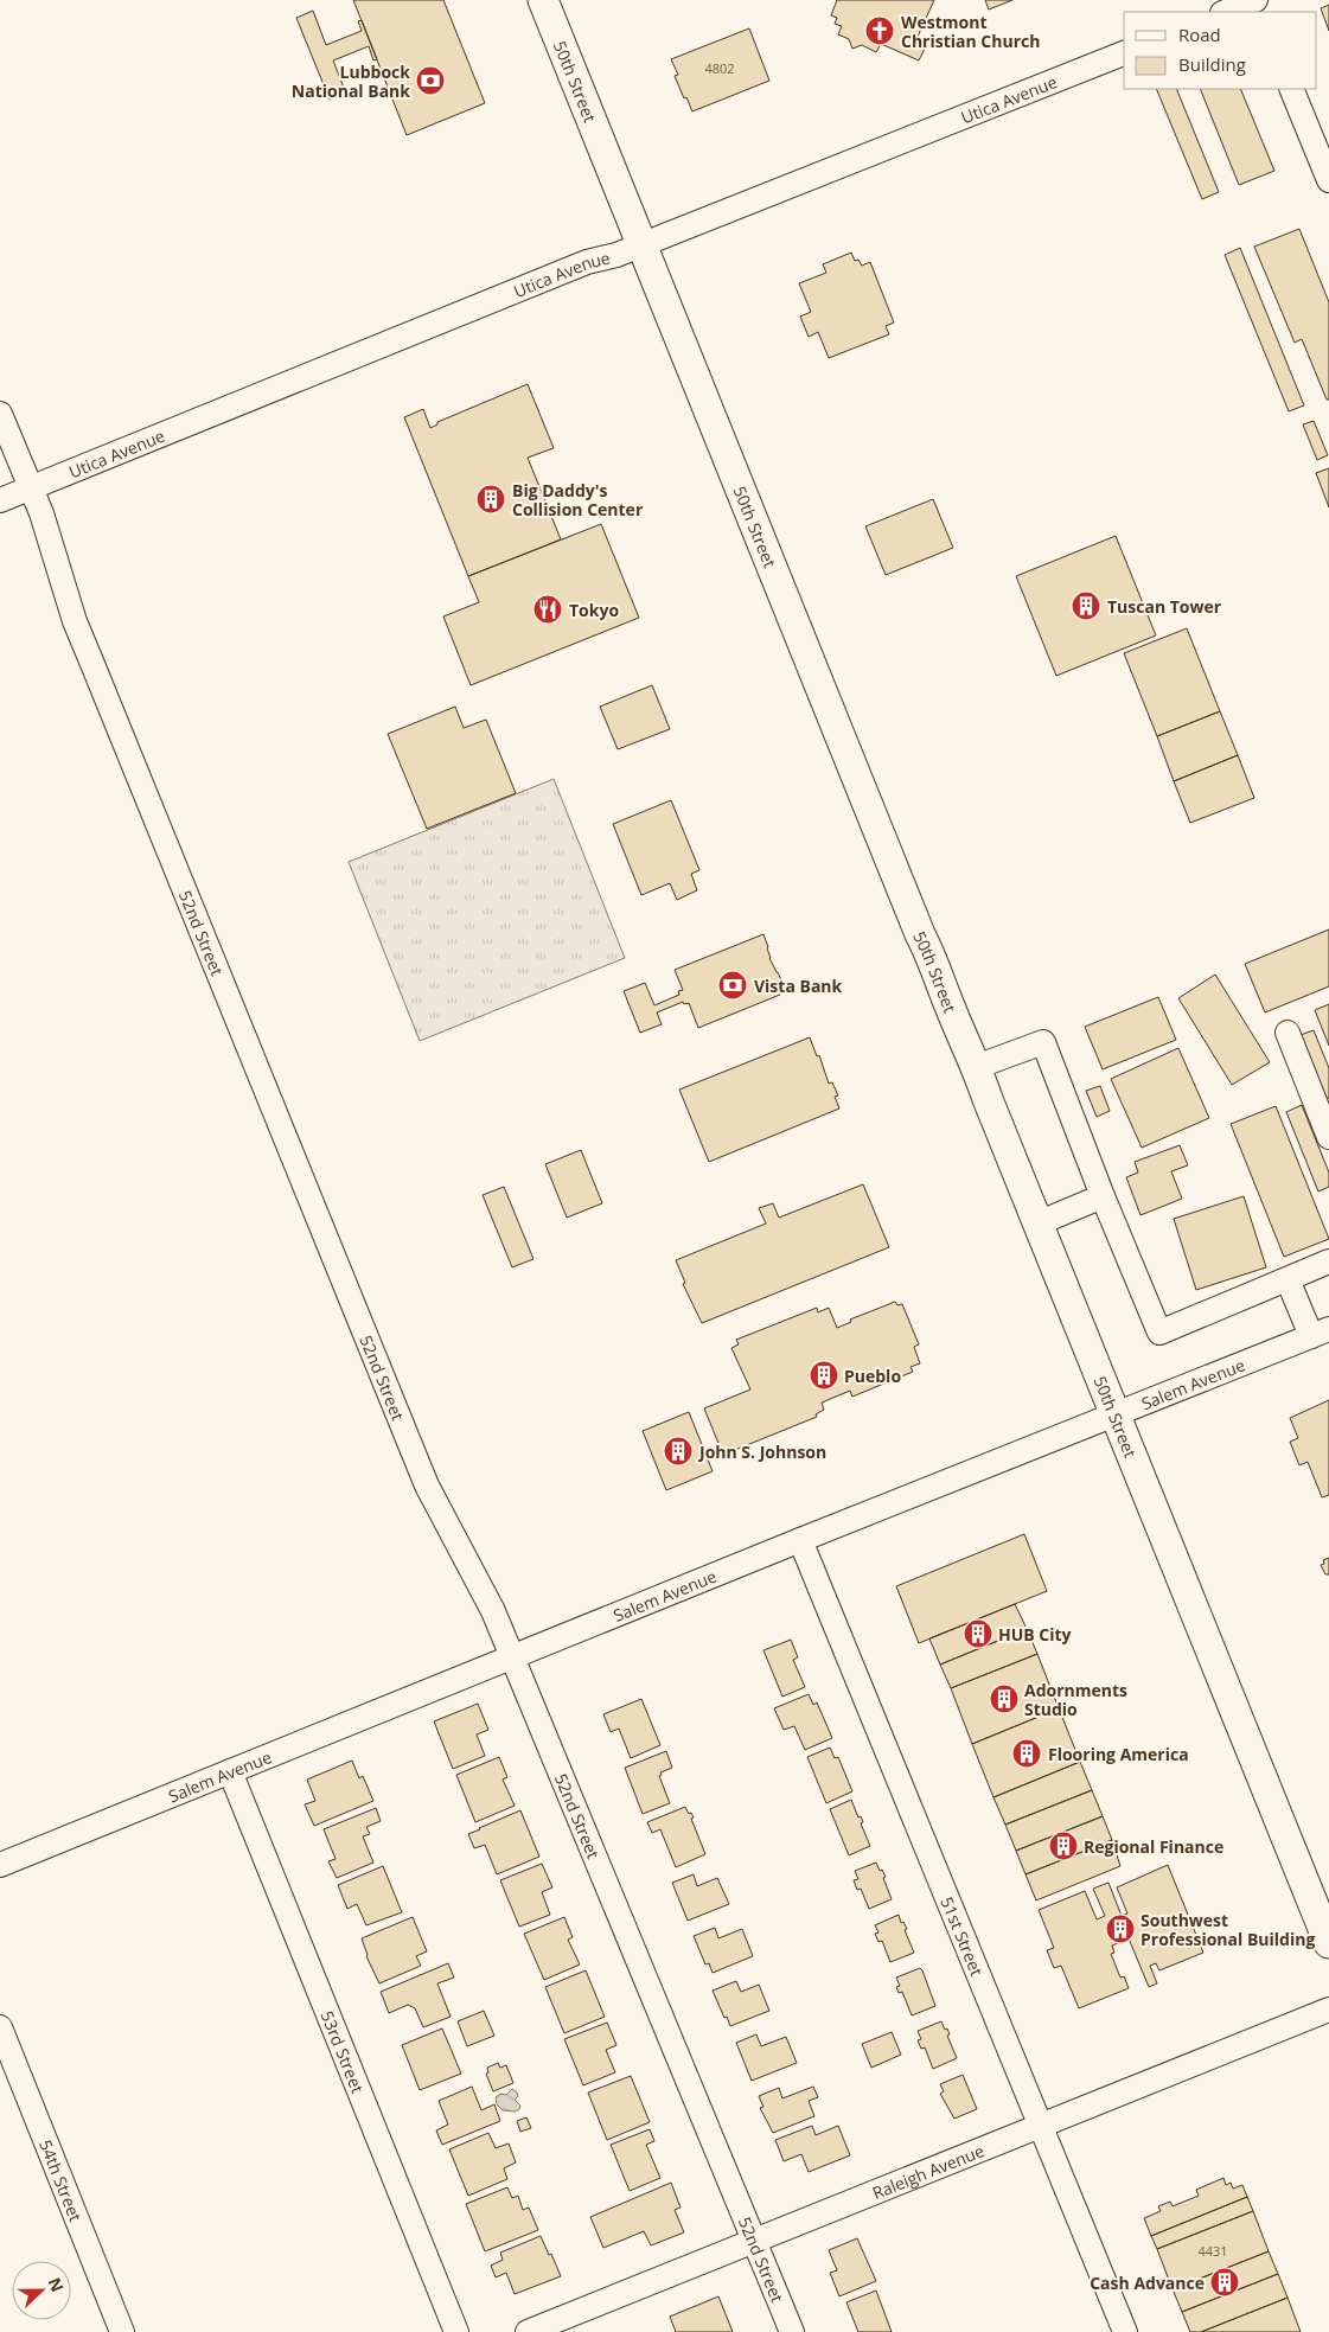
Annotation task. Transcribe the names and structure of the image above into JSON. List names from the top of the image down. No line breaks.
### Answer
{"streets":{"main road":["50th Street"],"street":["Utica Avenue","52nd Street","Salem Avenue","51st Street","53rd Street","Raleigh Avenue","54th Street"]},"crossings":[["50th Street","Utica Avenue"],["50th Street","Salem Avenue"],["Utica Avenue","52nd Street"],["52nd Street","Salem Avenue"],["52nd Street","Raleigh Avenue"],["Salem Avenue","51st Street"],["Salem Avenue","53rd Street"],["51st Street","Raleigh Avenue"]],"places":{"church":["Westmont Christian Church"],"bank":["Lubbock National Bank","Vista Bank"],"building":["Big Daddy's Collision Center","Tuscan Tower","Pueblo","John S. Johnson","HUB City","Adornments Studio","Flooring America","Regional Finance","Southwest Professional Building","Cash Advance"],"restaurant":["Tokyo"]},"house_numbers":["4802","4431"],"legend":["Road","Building"],"north":"right"}
